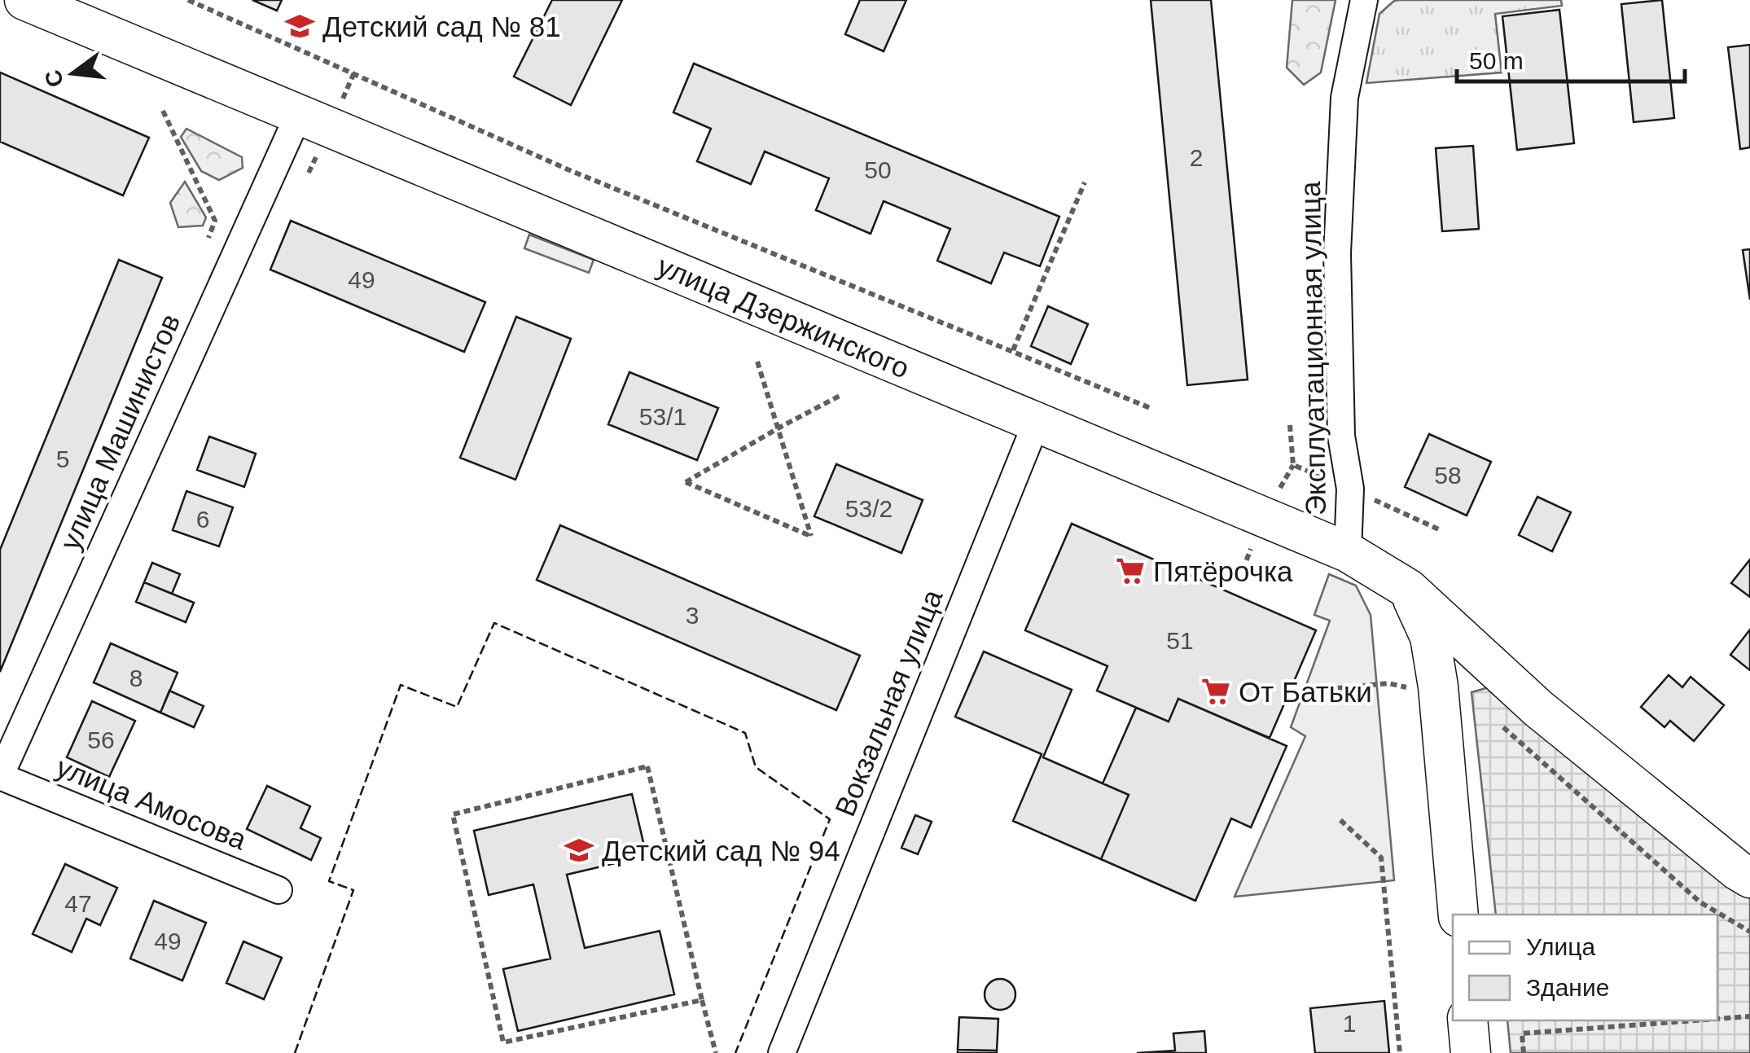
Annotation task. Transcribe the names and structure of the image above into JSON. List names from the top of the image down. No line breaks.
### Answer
{"streets":{"street":["улица Дзержинского","Эксплуатационная улица","улица Машинистов","Вокзальная улица","улица Амосова"]},"crossings":[["улица Дзержинского","Эксплуатационная улица"],["улица Дзержинского","улица Машинистов"],["улица Дзержинского","Вокзальная улица"],["улица Машинистов","улица Амосова"]],"places":{"school or university":["Детский сад № 81","Детский сад № 94"],"supermarket":["Пятёрочка","От Батьки"]},"house_numbers":["2","50","49","53/1","5","58","53/2","6","3","51","8","56","47","49","1"],"legend":["Улица","Здание"],"scale_bar":"50 m","north":"left"}
